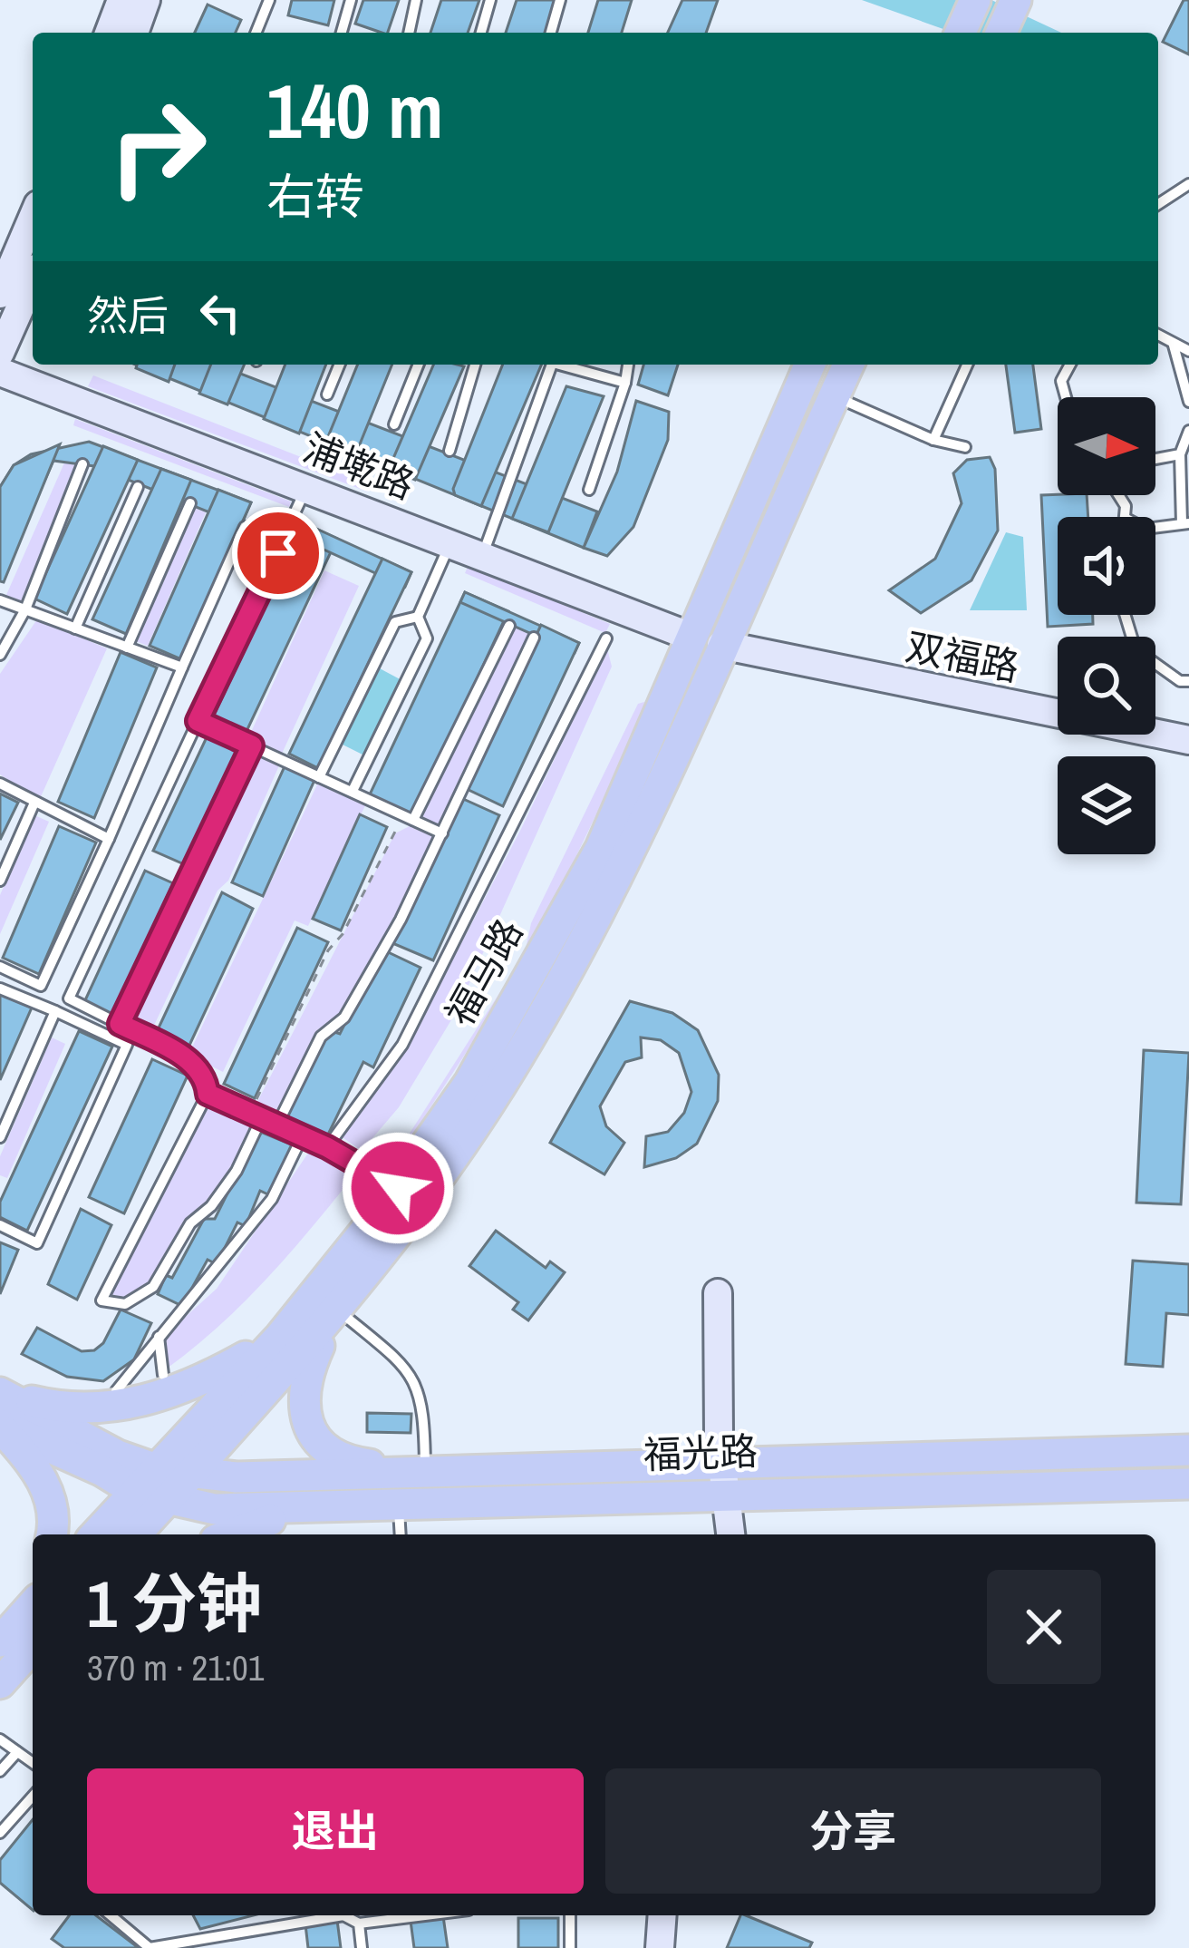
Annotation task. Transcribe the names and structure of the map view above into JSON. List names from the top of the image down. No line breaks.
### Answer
{"streets":{"main road":["福马路","福光路"],"street":["浦墘路","双福路"]},"crossings":[["浦墘路","福马路"],["双福路","福马路"],["福马路","福光路"]],"north":"right","page":{"turn":["140 m","右转"],"then":"然后","heading":["1 分钟","370 m · 21:01"],"buttons":["退出","分享"]}}
